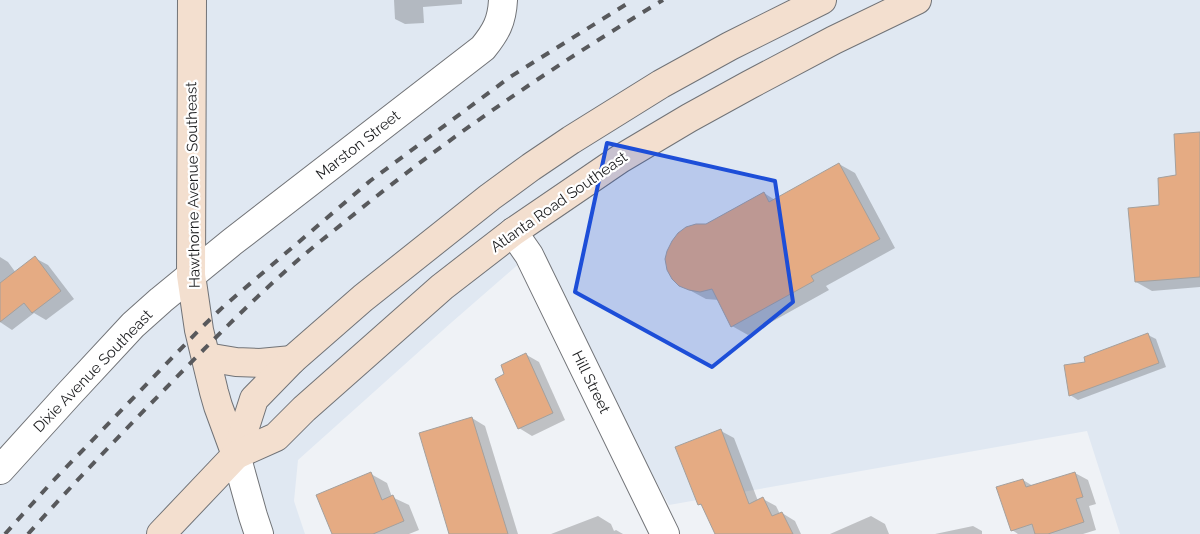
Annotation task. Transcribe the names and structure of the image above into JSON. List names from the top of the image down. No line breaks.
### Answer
{"streets":{"main road":["Hawthorne Avenue Southeast","Atlanta Road Southeast"],"street":["Marston Street","Dixie Avenue Southeast","Hill Street"]},"crossings":[["Marston Street","Hawthorne Avenue Southeast"],["Marston Street","Dixie Avenue Southeast"],["Hawthorne Avenue Southeast","Atlanta Road Southeast"],["Hawthorne Avenue Southeast","Dixie Avenue Southeast"],["Atlanta Road Southeast","Hill Street"]]}
